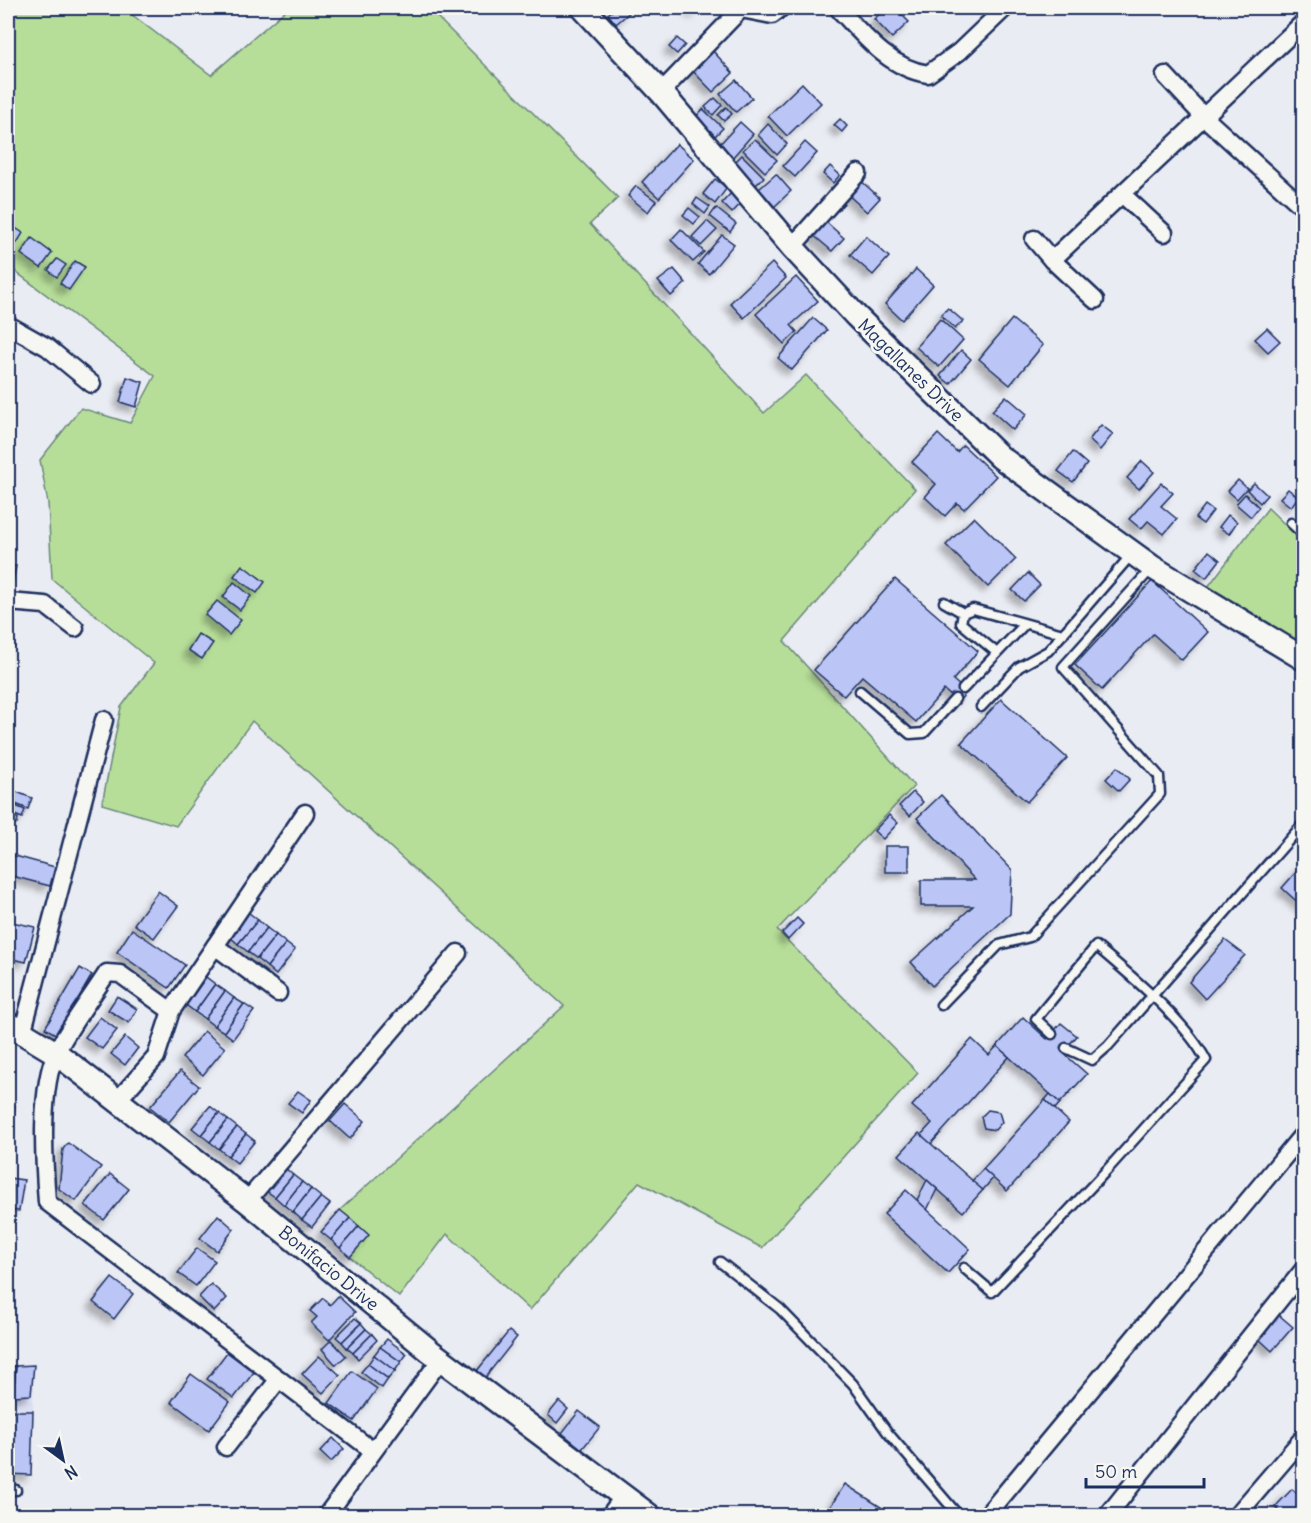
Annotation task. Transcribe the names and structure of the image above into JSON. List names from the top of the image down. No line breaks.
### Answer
{"streets":{"street":["Magallanes Drive","Bonifacio Drive"]},"scale_bar":"50 m","north":"bottom right"}
